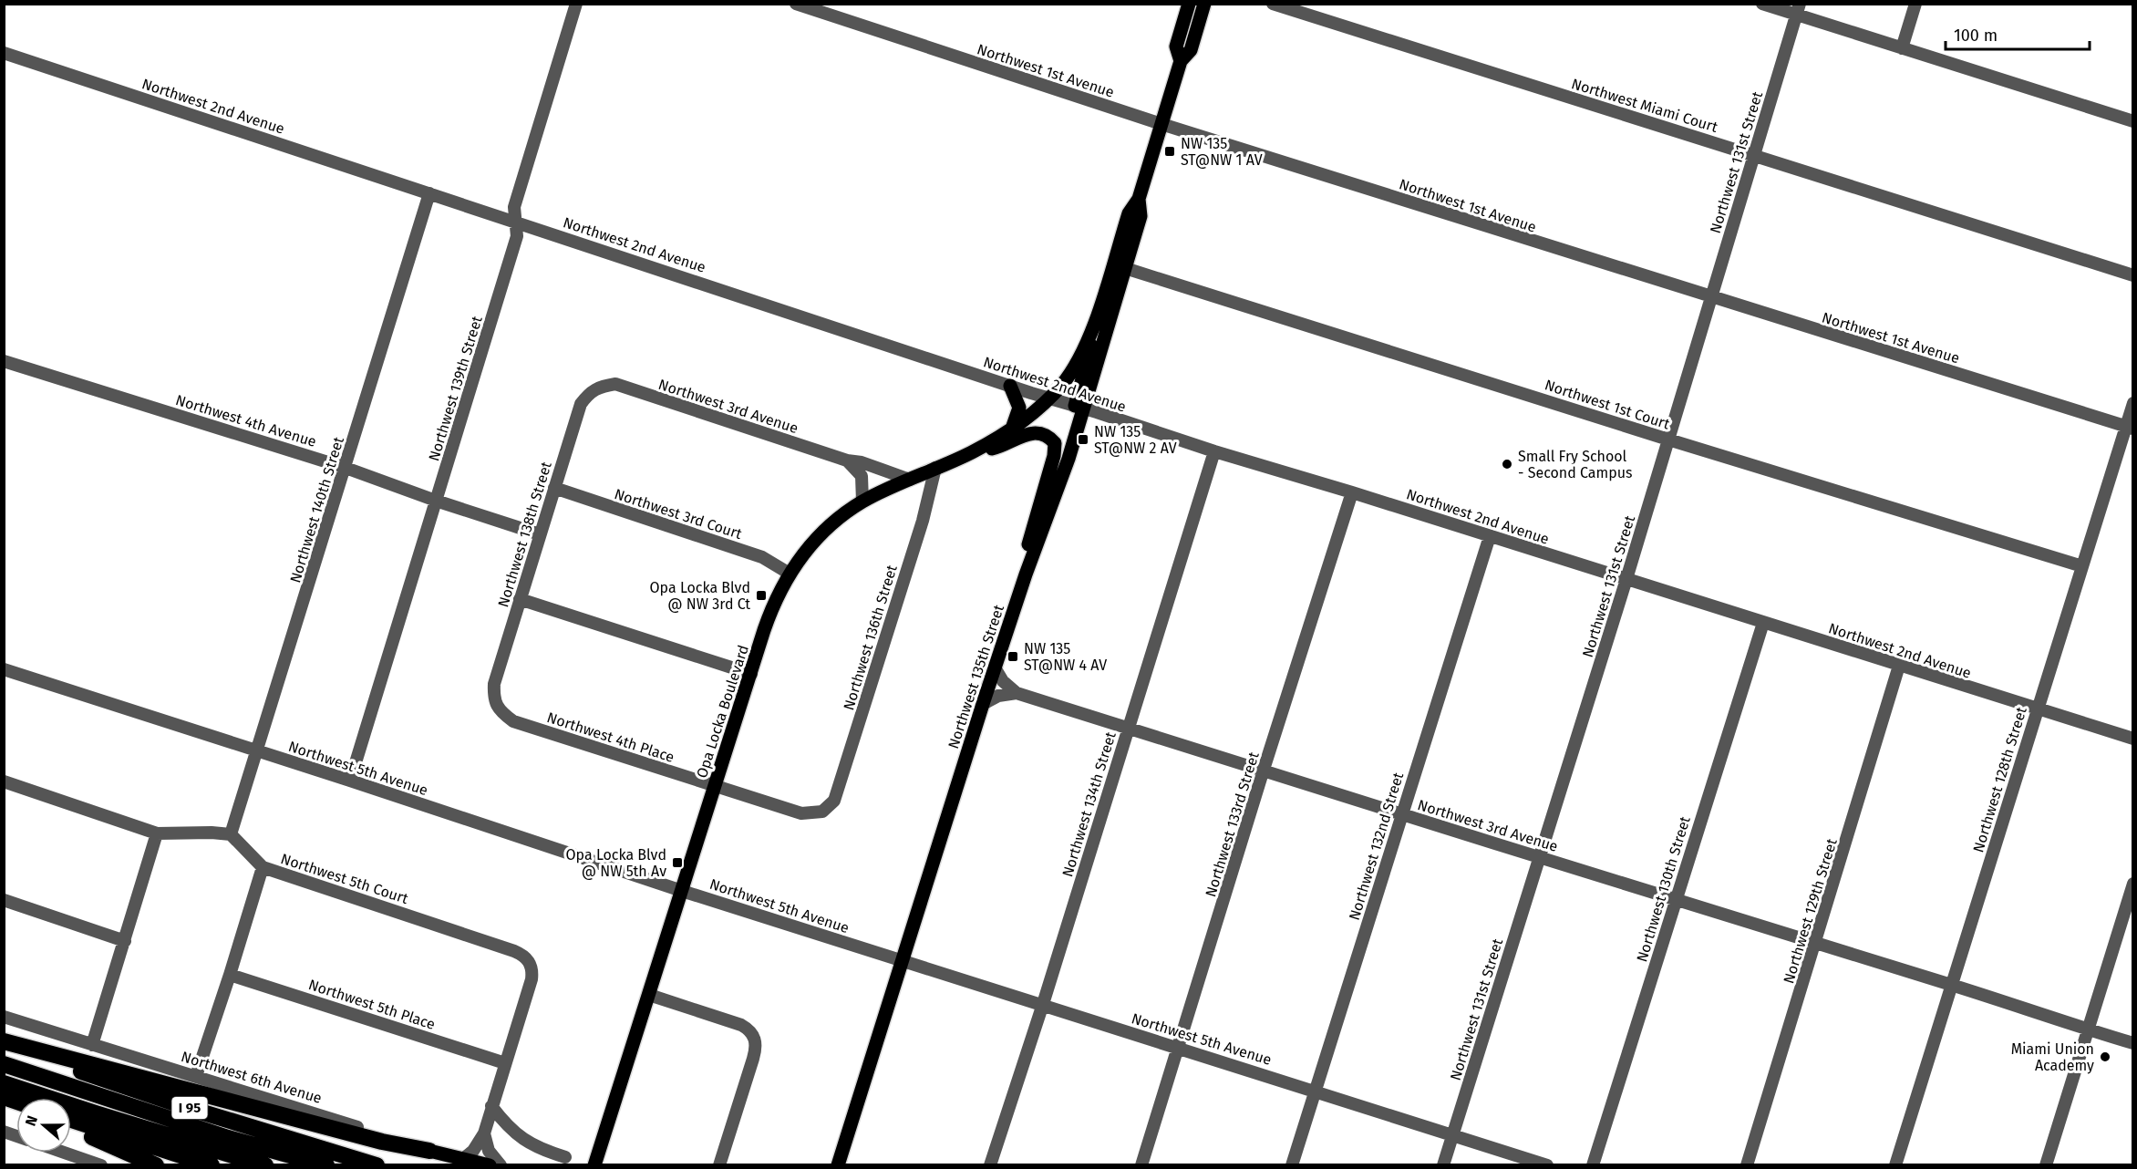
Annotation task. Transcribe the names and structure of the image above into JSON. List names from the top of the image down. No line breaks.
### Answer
{"streets":{"highway":["I 95"],"main road":["Northwest 135th Street","Opa Locka Boulevard","Northwest 6th Avenue"],"street":["Northwest 1st Avenue","Northwest Miami Court","Northwest 2nd Avenue","Northwest 131st Street","Northwest 139th Street","Northwest 1st Court","Northwest 3rd Avenue","Northwest 4th Avenue","Northwest 140th Street","Northwest 3rd Court","Northwest 138th Street","Northwest 136th Street","Northwest 4th Place","Northwest 5th Avenue","Northwest 128th Street","Northwest 134th Street","Northwest 133rd Street","Northwest 132nd Street","Northwest 5th Court","Northwest 130th Street","Northwest 129th Street","Northwest 5th Place"]},"crossings":[["Northwest 1st Avenue","Northwest 131st Street"],["Northwest 1st Avenue","Northwest 135th Street"],["Northwest 1st Avenue","Northwest 128th Street"],["Northwest Miami Court","Northwest 131st Street"],["Northwest 2nd Avenue","Northwest 131st Street"],["Northwest 2nd Avenue","Northwest 139th Street"],["Northwest 2nd Avenue","Northwest 140th Street"],["Northwest 2nd Avenue","Northwest 135th Street"],["Northwest 2nd Avenue","Opa Locka Boulevard"],["Northwest 2nd Avenue","Northwest 128th Street"],["Northwest 2nd Avenue","Northwest 134th Street"],["Northwest 2nd Avenue","Northwest 133rd Street"],["Northwest 2nd Avenue","Northwest 132nd Street"],["Northwest 2nd Avenue","Northwest 130th Street"],["Northwest 2nd Avenue","Northwest 129th Street"],["Northwest 131st Street","Northwest 1st Court"],["Northwest 131st Street","Northwest 3rd Avenue"],["Northwest 131st Street","Northwest 5th Avenue"],["Northwest 139th Street","Northwest 4th Avenue"],["Northwest 139th Street","Northwest 5th Avenue"],["Northwest 1st Court","Northwest 135th Street"],["Northwest 1st Court","Northwest 128th Street"],["Northwest 3rd Avenue","Northwest 138th Street"],["Northwest 3rd Avenue","Northwest 135th Street"],["Northwest 3rd Avenue","Opa Locka Boulevard"],["Northwest 3rd Avenue","Northwest 128th Street"],["Northwest 3rd Avenue","Northwest 134th Street"],["Northwest 3rd Avenue","Northwest 133rd Street"],["Northwest 3rd Avenue","Northwest 132nd Street"],["Northwest 3rd Avenue","Northwest 130th Street"],["Northwest 3rd Avenue","Northwest 129th Street"],["Northwest 4th Avenue","Northwest 140th Street"],["Northwest 4th Avenue","Northwest 138th Street"],["Northwest 140th Street","Northwest 5th Avenue"],["Northwest 140th Street","Northwest 5th Court"],["Northwest 3rd Court","Northwest 138th Street"],["Northwest 3rd Court","Opa Locka Boulevard"],["Northwest 138th Street","Northwest 4th Place"],["Northwest 136th Street","Opa Locka Boulevard"],["Northwest 136th Street","Northwest 4th Place"],["Northwest 135th Street","Opa Locka Boulevard"],["Northwest 135th Street","Northwest 5th Avenue"],["Opa Locka Boulevard","Northwest 4th Place"],["Opa Locka Boulevard","Northwest 5th Avenue"],["Northwest 5th Avenue","Northwest 134th Street"],["Northwest 5th Avenue","Northwest 133rd Street"],["Northwest 5th Avenue","Northwest 132nd Street"],["Northwest 5th Court","Northwest 5th Place"]],"places":{"transit":["NW 135 ST@NW 1 AV","NW 135 ST@NW 2 AV","Opa Locka Blvd @ NW 3rd Ct","NW 135 ST@NW 4 AV","Opa Locka Blvd @ NW 5th Av"],"other":["Small Fry School - Second Campus","Miami Union Academy"]},"scale_bar":"100 m","north":"left"}
